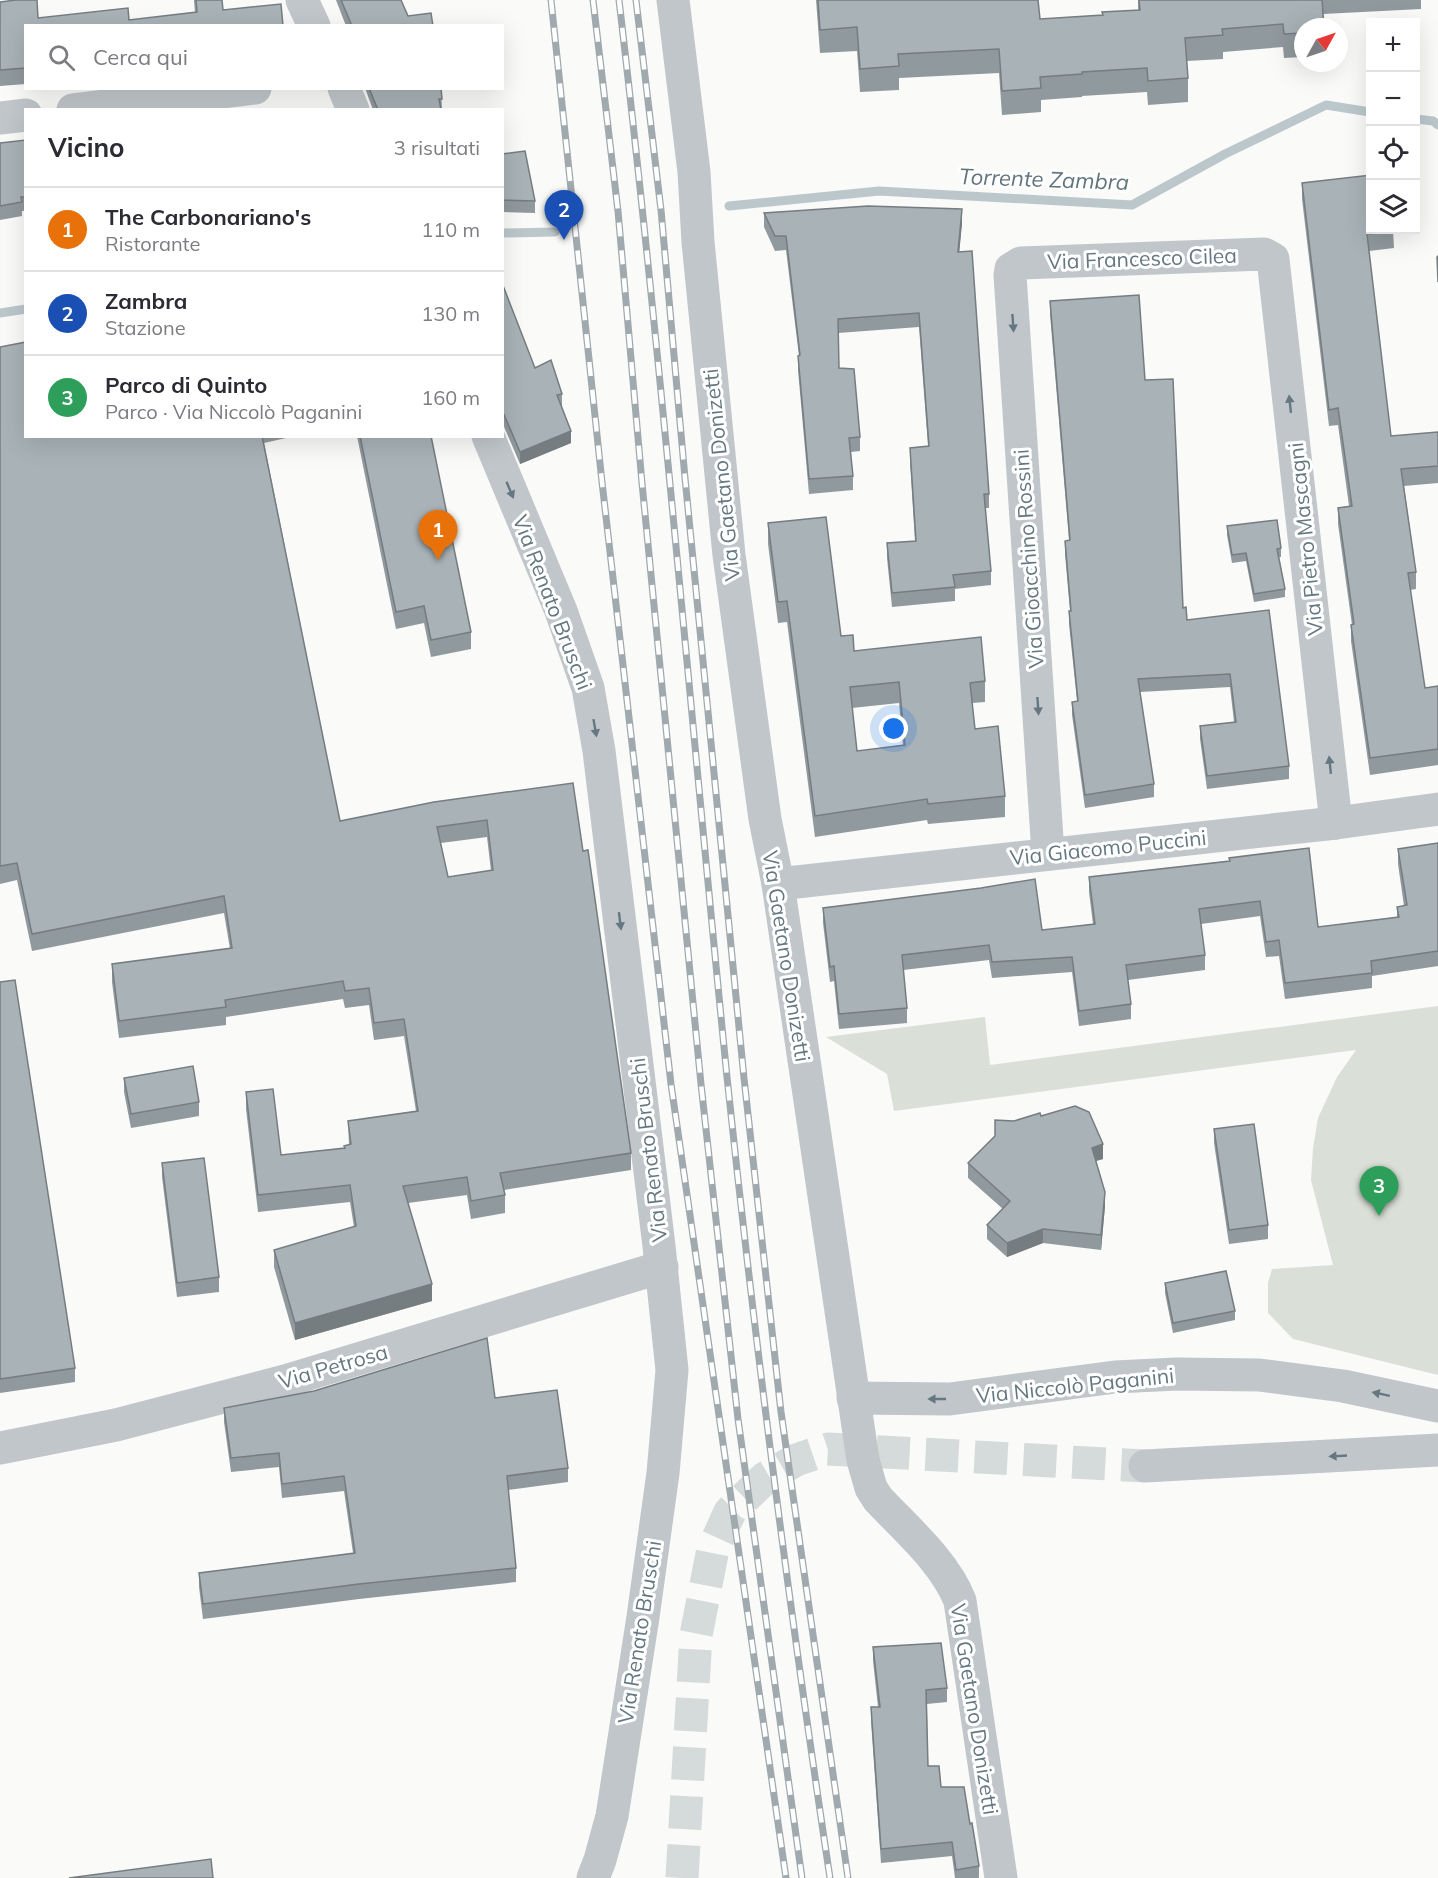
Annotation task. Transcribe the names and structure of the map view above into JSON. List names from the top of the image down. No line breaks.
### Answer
{"streets":{"street":["Via Francesco Cilea","Via Gaetano Donizetti","Via Pietro Mascagni","Via Gioacchino Rossini","Via Renato Bruschi","Via Giacomo Puccini","Via Petrosa","Via Niccolò Paganini"]},"crossings":[["Via Francesco Cilea","Via Pietro Mascagni"],["Via Francesco Cilea","Via Gioacchino Rossini"],["Via Gaetano Donizetti","Via Giacomo Puccini"],["Via Gaetano Donizetti","Via Niccolò Paganini"],["Via Pietro Mascagni","Via Giacomo Puccini"],["Via Gioacchino Rossini","Via Giacomo Puccini"],["Via Renato Bruschi","Via Petrosa"]],"one_way":["Via Pietro Mascagni","Via Gioacchino Rossini","Via Renato Bruschi"],"water":["Torrente Zambra"],"north":"top right","page":{"map_buttons":["+","−"],"search":"Cerca qui","heading":["Vicino","3 risultati"],"list":[{"mark":"1","name":"The Carbonariano's","note":"Ristorante","value":"110 m"},{"mark":"2","name":"Zambra","note":"Stazione","value":"130 m"},{"mark":"3","name":"Parco di Quinto","note":"Parco · Via Niccolò Paganini","value":"160 m"}],"pins":["2","1","3"]}}
